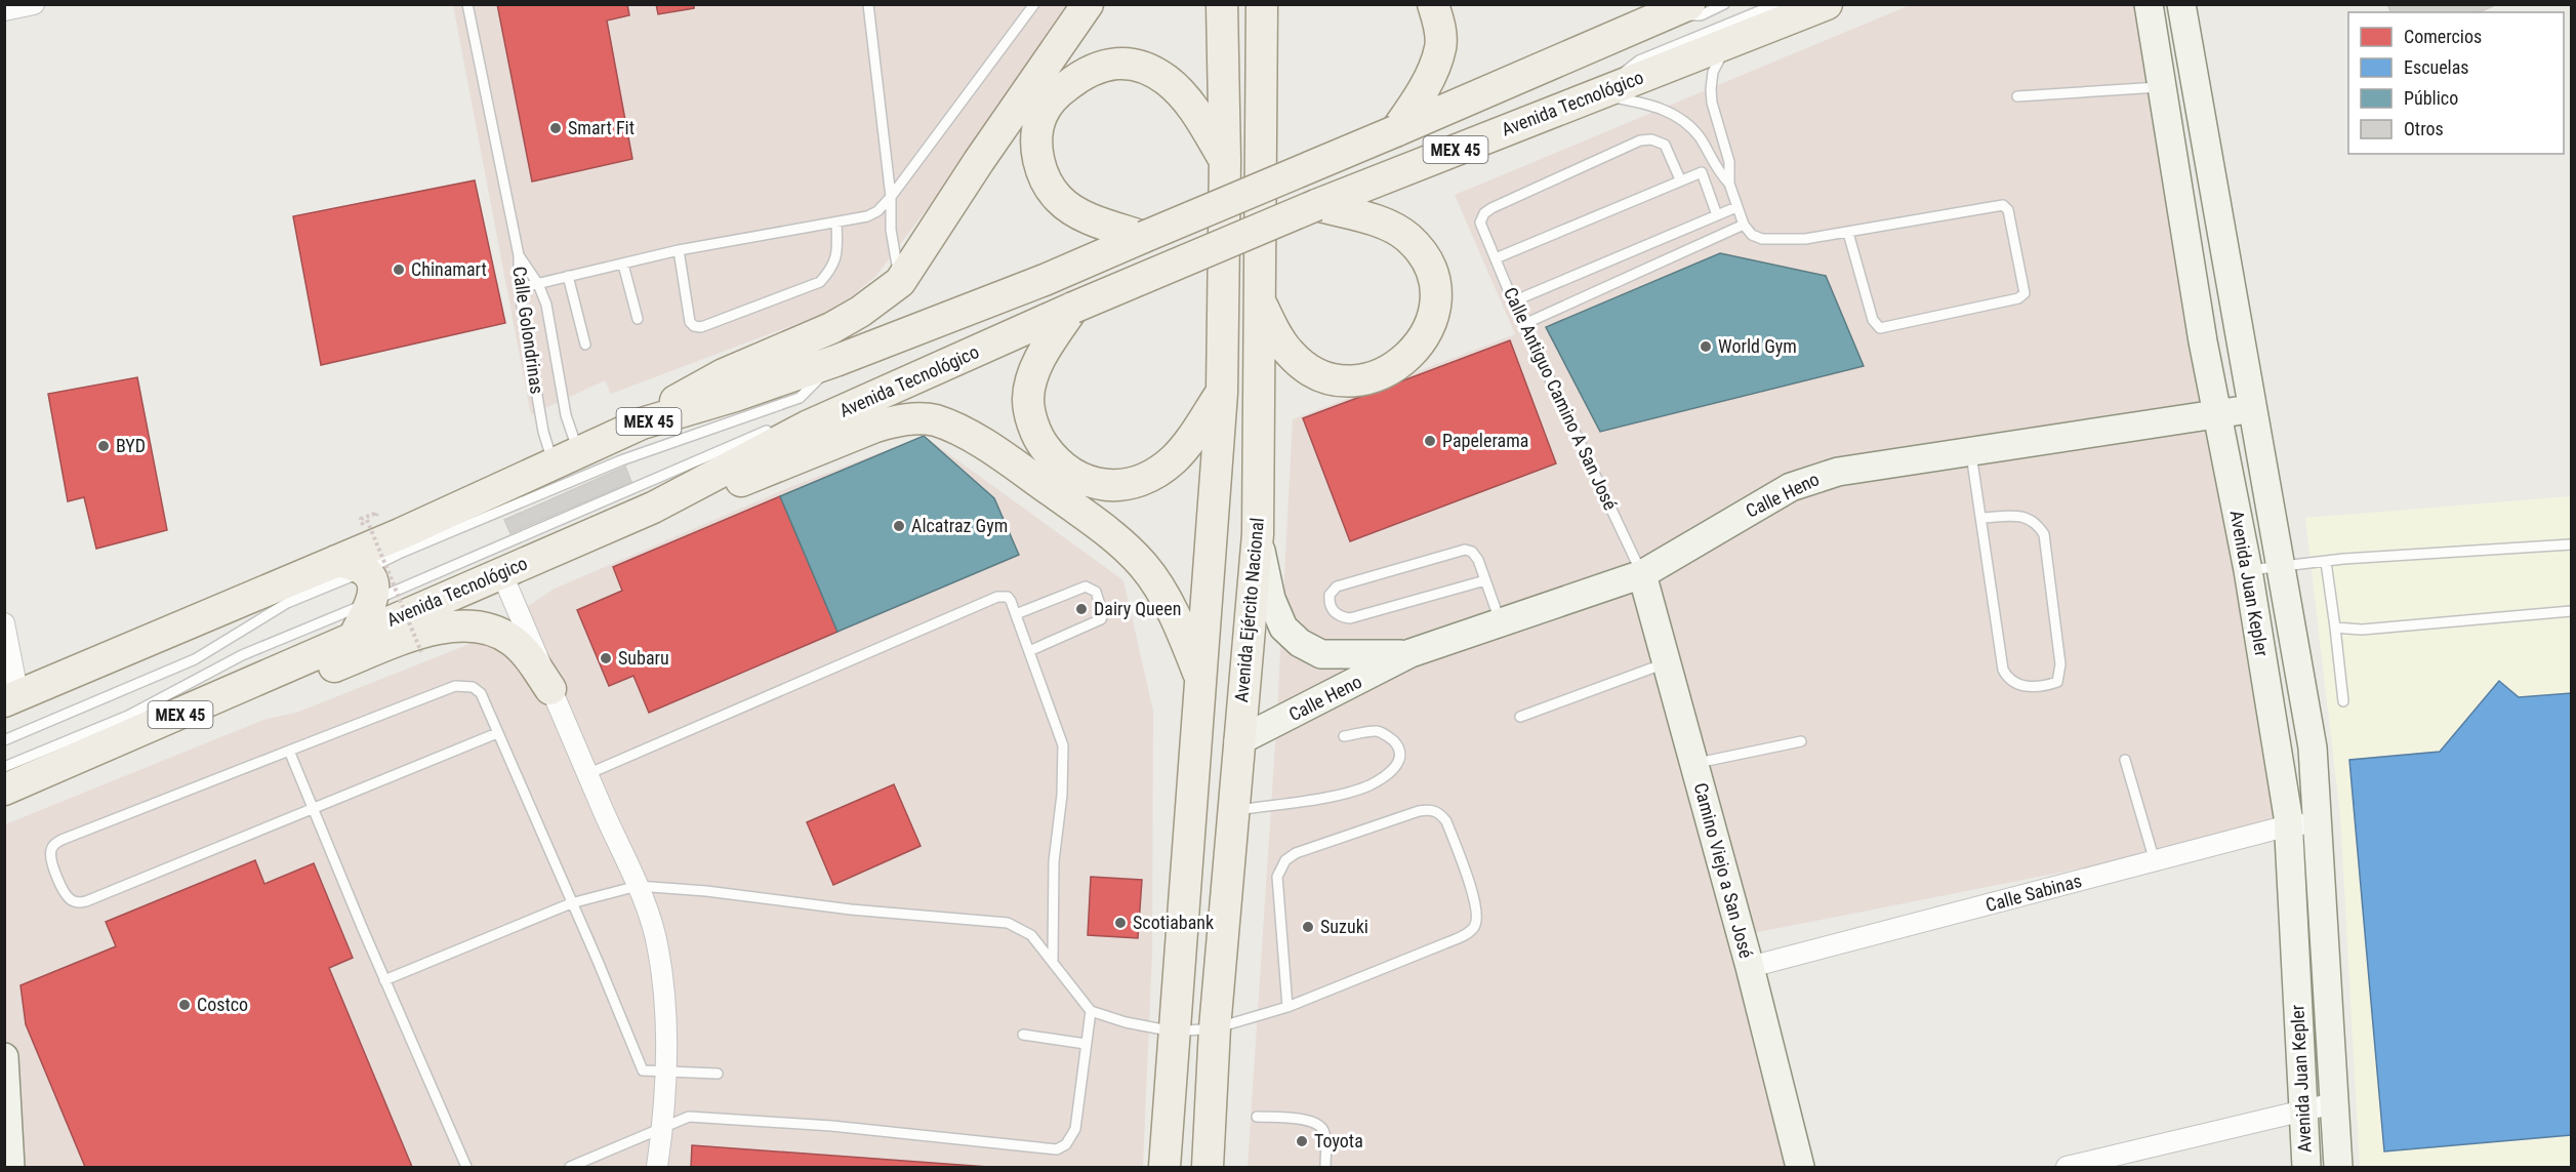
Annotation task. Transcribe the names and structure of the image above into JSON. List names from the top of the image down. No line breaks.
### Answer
{"streets":{"main road":["Avenida Tecnológico","MEX 45","Avenida Ejército Nacional"],"street":["Calle Heno","Avenida Juan Kepler","Camino Viejo a San José","Calle Sabinas"],"lane":["Calle Golondrinas","Calle Antiguo Camino A San José"]},"crossings":[["MEX 45","Calle Golondrinas"],["Calle Antiguo Camino A San José","Calle Heno"],["Calle Antiguo Camino A San José","Camino Viejo a San José"],["Calle Heno","Avenida Juan Kepler"],["Calle Heno","Avenida Ejército Nacional"],["Calle Heno","Camino Viejo a San José"],["Avenida Juan Kepler","Calle Sabinas"],["Camino Viejo a San José","Calle Sabinas"]],"places":["Smart Fit","Chinamart","World Gym","Papelerama","BYD","Alcatraz Gym","Dairy Queen","Subaru","Scotiabank","Suzuki","Costco","Toyota"],"legend":["Comercios","Escuelas","Público","Otros"]}
